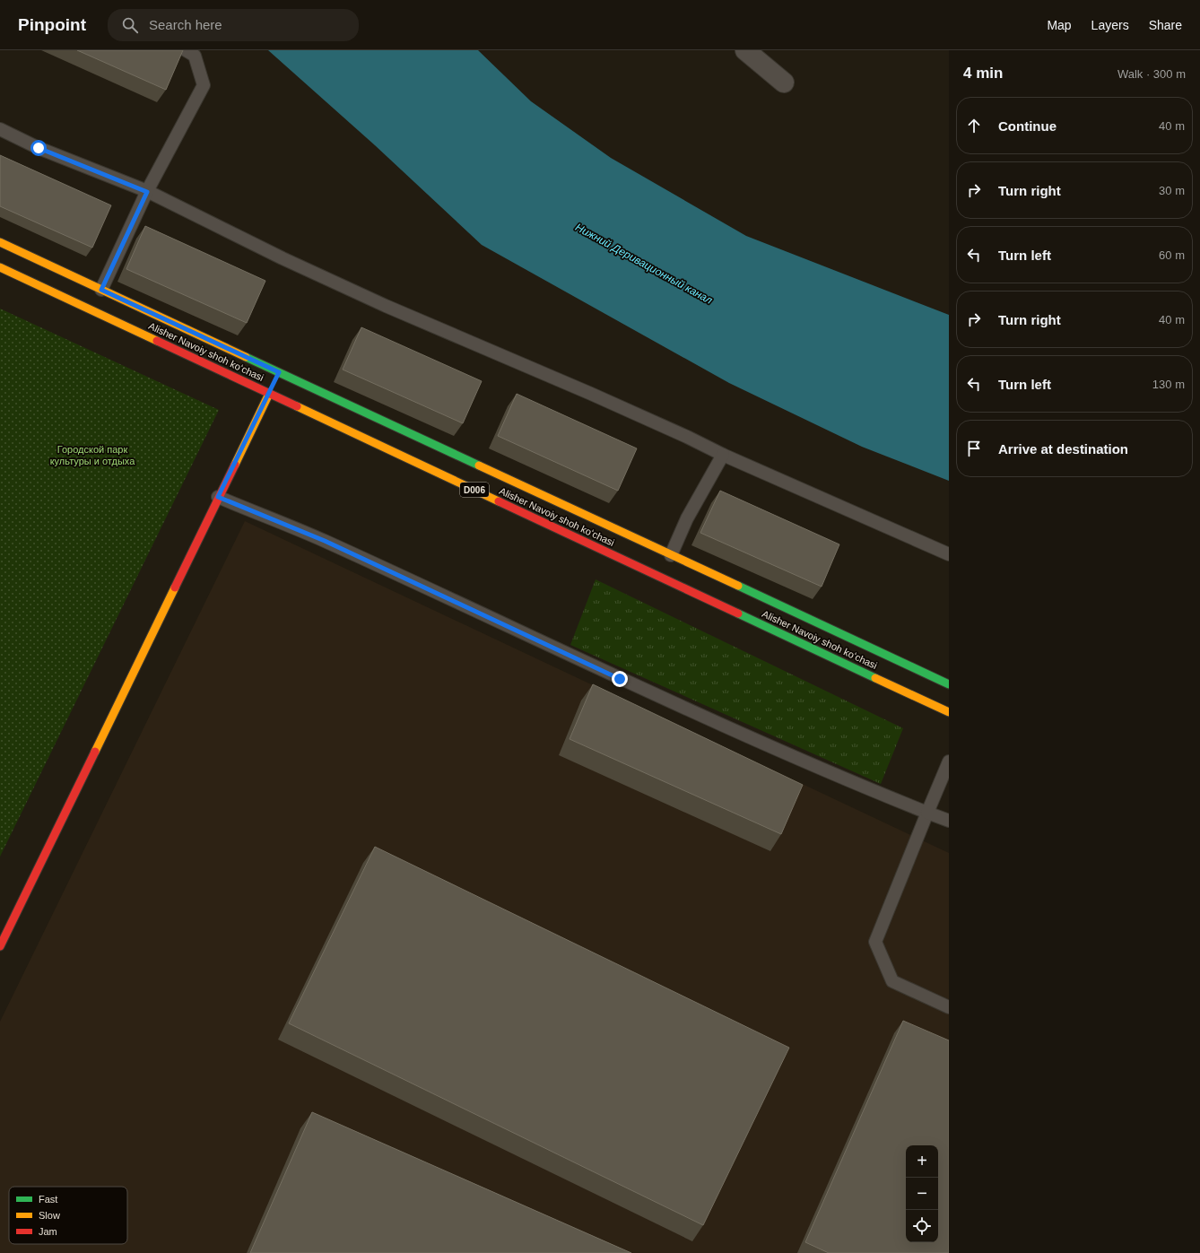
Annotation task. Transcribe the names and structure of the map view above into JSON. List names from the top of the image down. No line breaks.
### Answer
{"streets":{"main road":["Alisher Navoiy shoh koʻchasi","D006"]},"water":["Нижний Деривационный канал"],"parks":["Городской парк культуры и отдыха"],"legend":["Fast","Slow","Jam"],"page":{"header":"Pinpoint","search":"Search here","nav":["Map","Layers","Share"],"heading":["4 min","Walk · 300 m"],"list":[["Continue","40 m"],["Turn right","30 m"],["Turn left","60 m"],["Turn right","40 m"],["Turn left","130 m"],"Arrive at destination"],"map_buttons":["+","−"]}}
